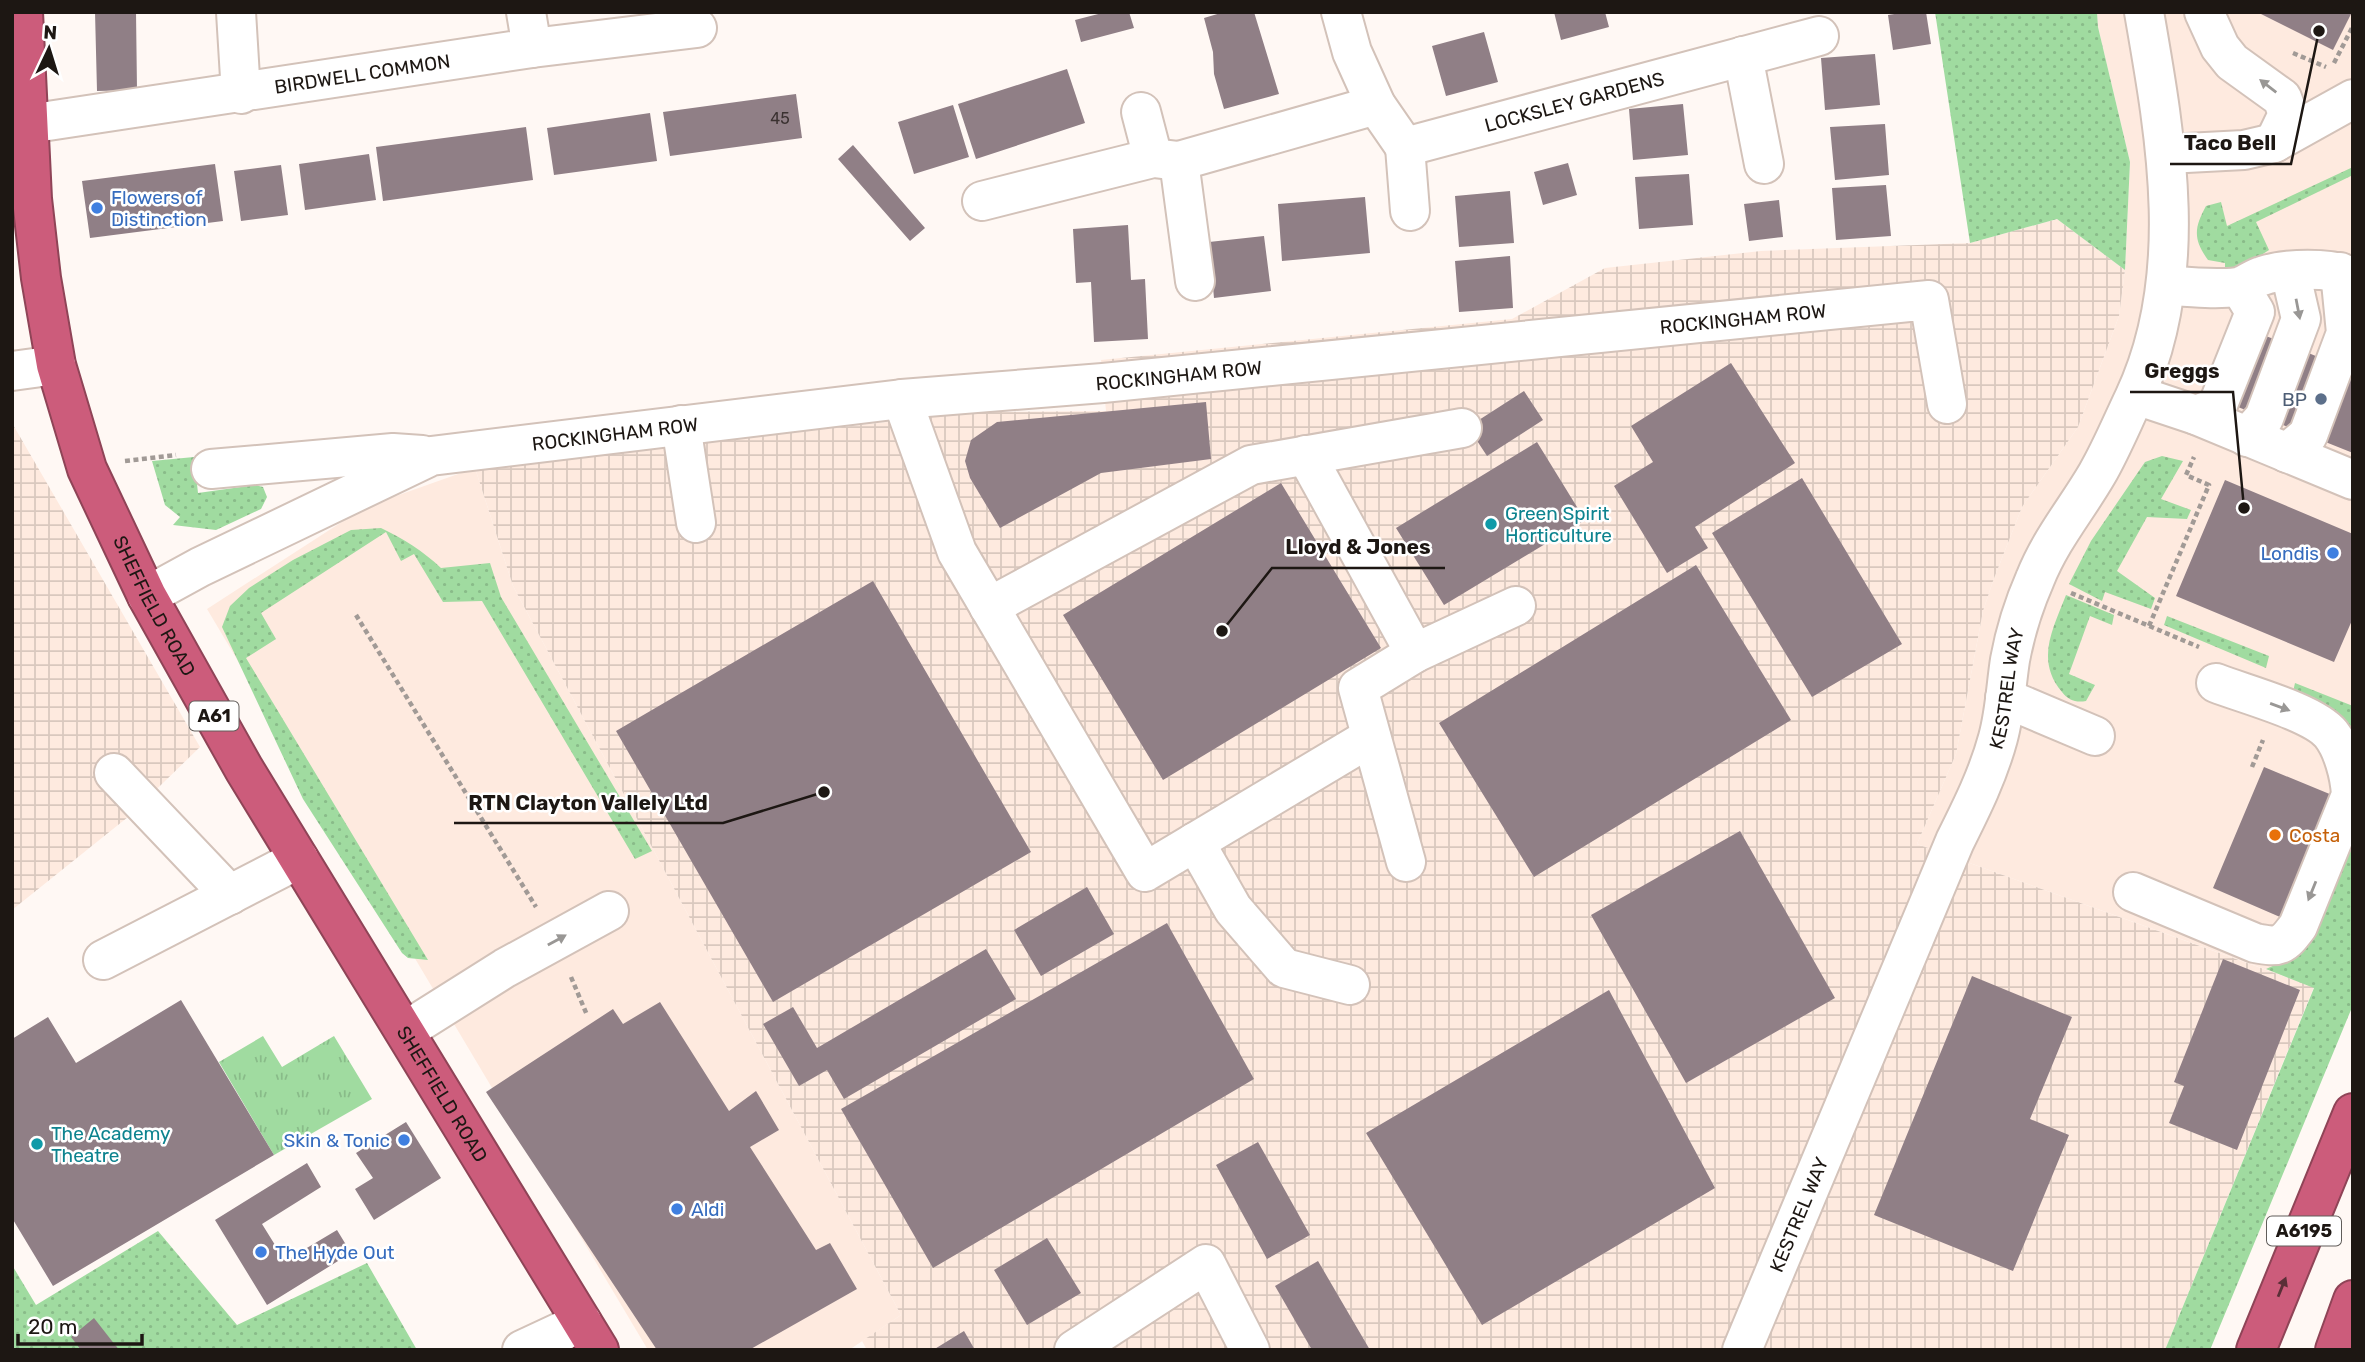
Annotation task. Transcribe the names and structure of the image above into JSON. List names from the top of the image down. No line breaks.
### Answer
{"streets":{"highway":["SHEFFIELD ROAD","A61","A6195"],"street":["BIRDWELL COMMON","LOCKSLEY GARDENS","ROCKINGHAM ROW","KESTREL WAY"]},"crossings":[["BIRDWELL COMMON","SHEFFIELD ROAD"],["ROCKINGHAM ROW","SHEFFIELD ROAD"]],"places":["Taco Bell","Flowers of Distinction","BP","Greggs","Green Spirit Horticulture","Londis","Lloyd & Jones","RTN Clayton Vallely Ltd","Costa","Skin & Tonic","The Academy Theatre","Aldi","The Hyde Out"],"house_numbers":["45"],"scale_bar":"20 m","north":"top"}
